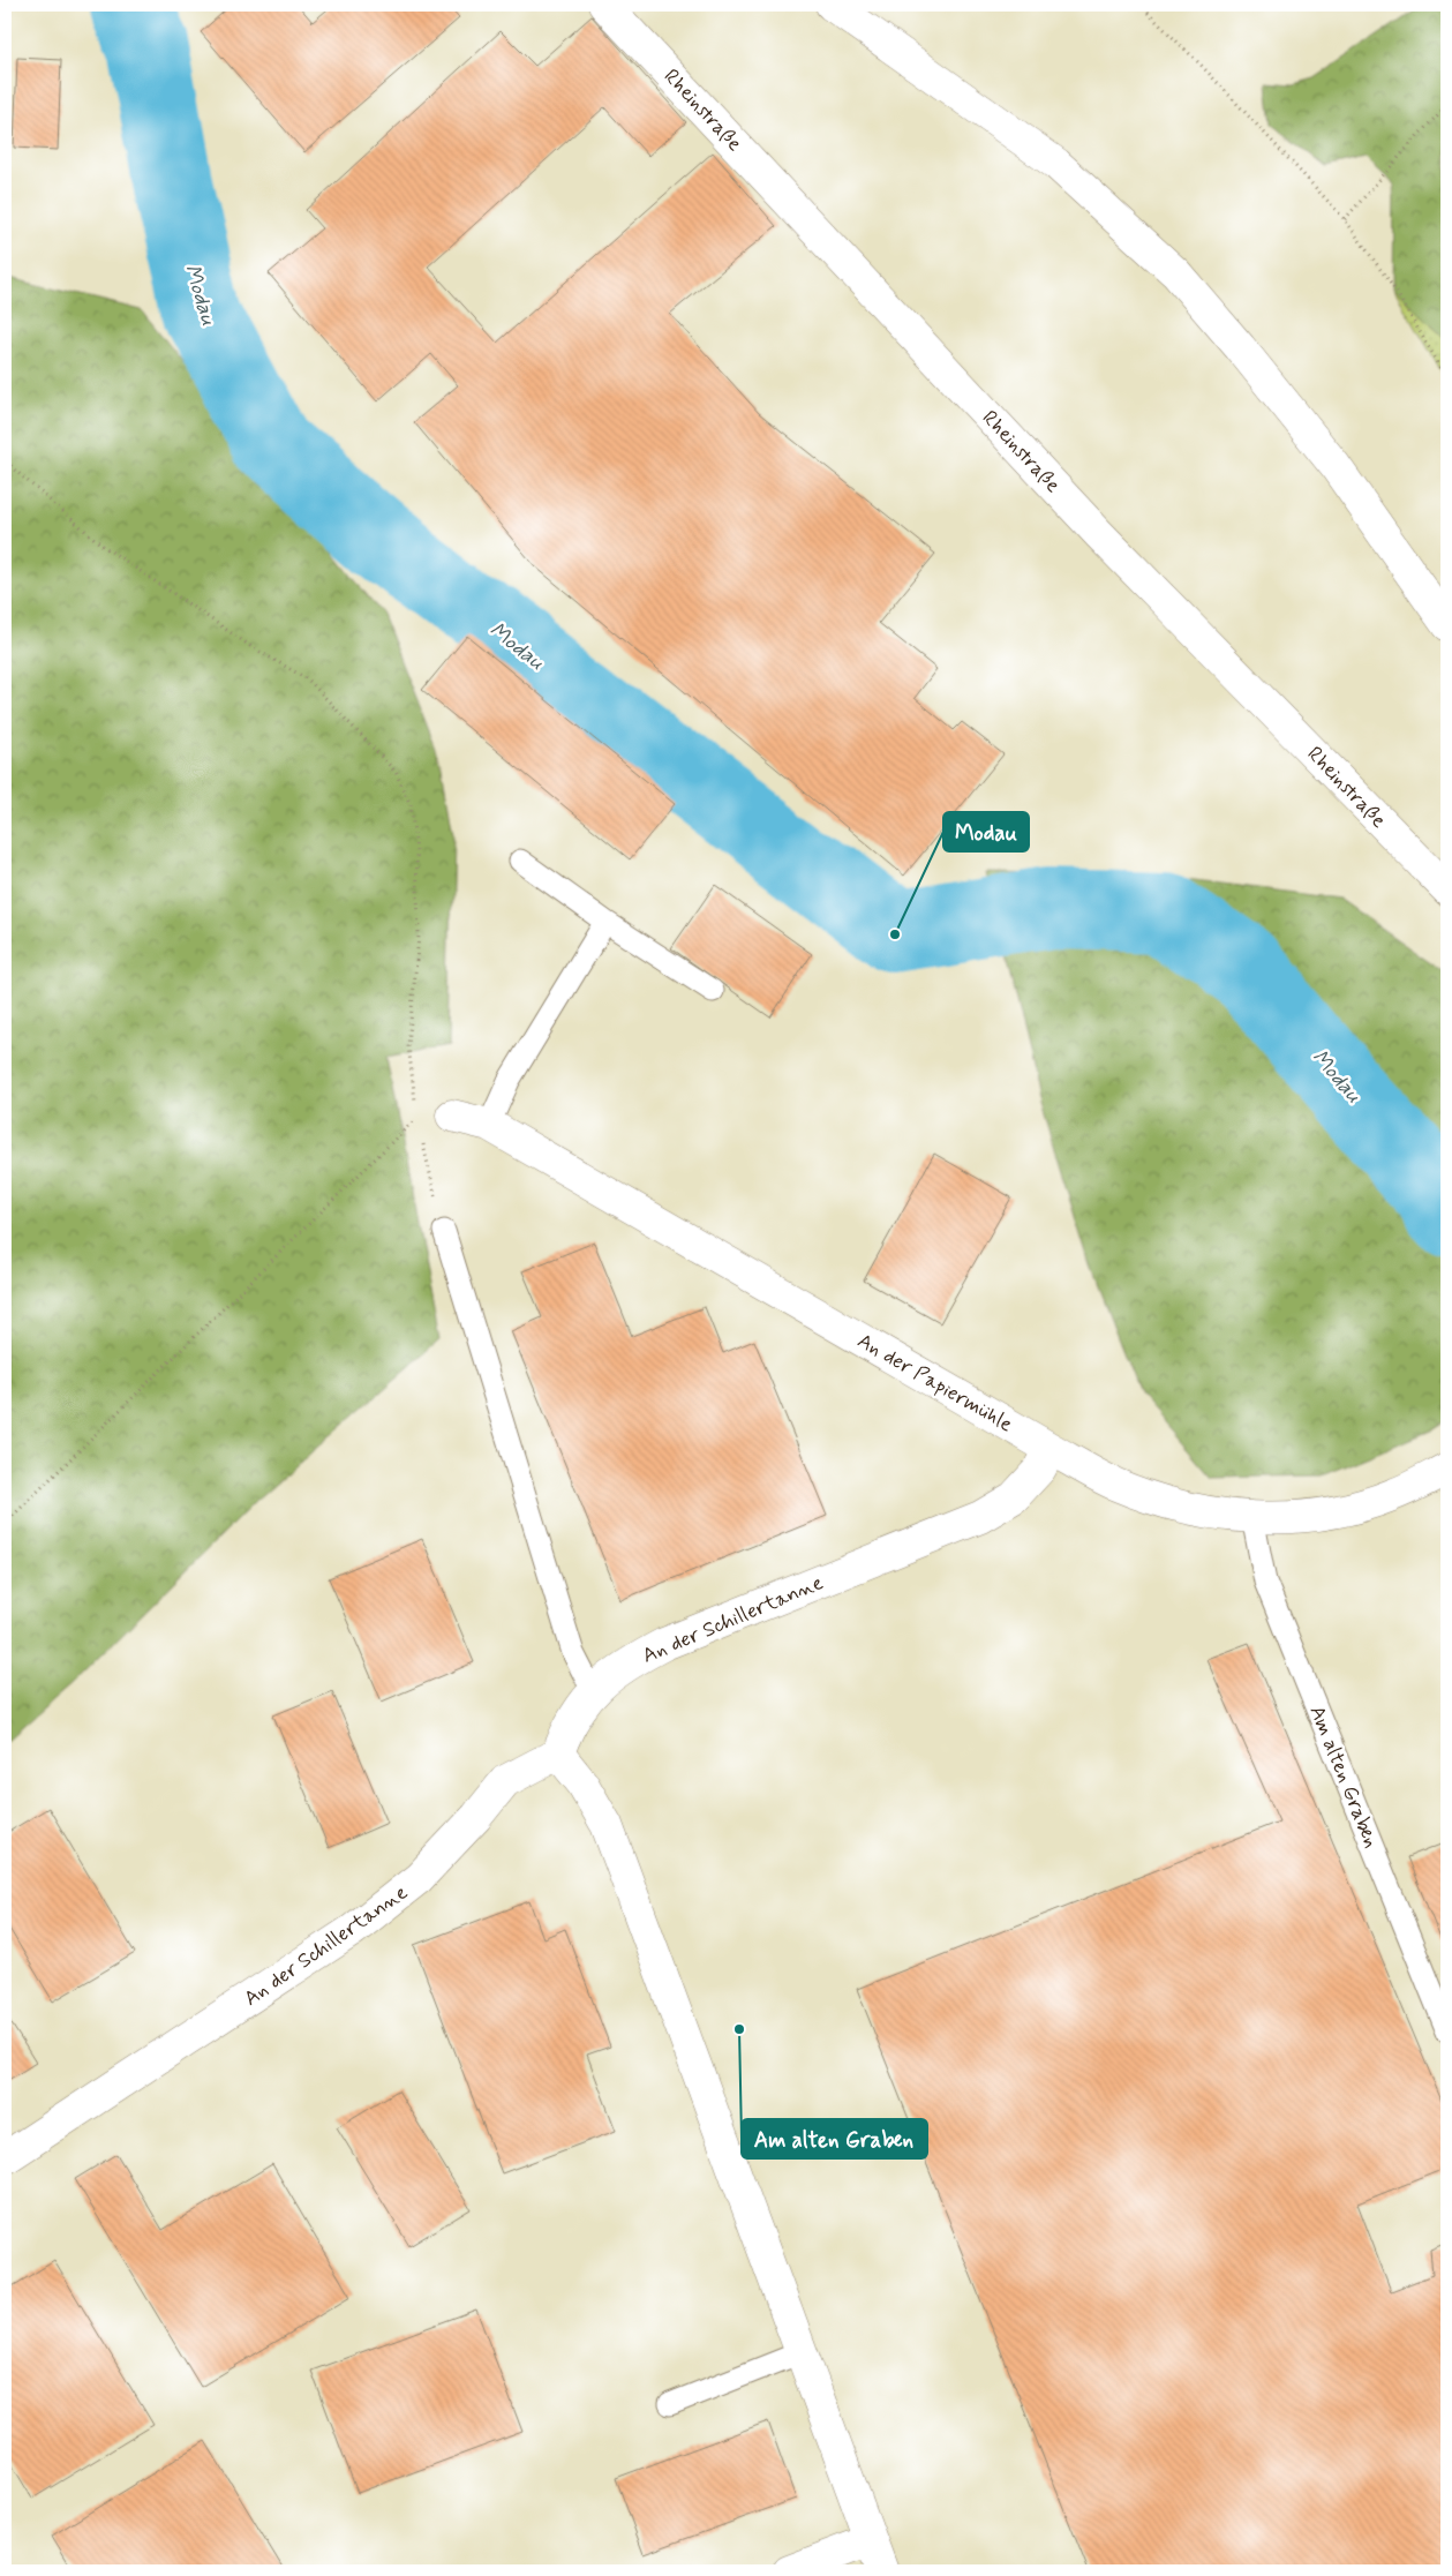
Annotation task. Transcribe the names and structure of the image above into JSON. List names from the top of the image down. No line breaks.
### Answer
{"streets":{"street":["Rheinstraße","An der Papiermühle","An der Schillertanne"],"lane":["Am alten Graben"]},"crossings":[["An der Papiermühle","An der Schillertanne"],["An der Papiermühle","Am alten Graben"]],"water":["Modau"],"places":["Modau","Am alten Graben"]}
